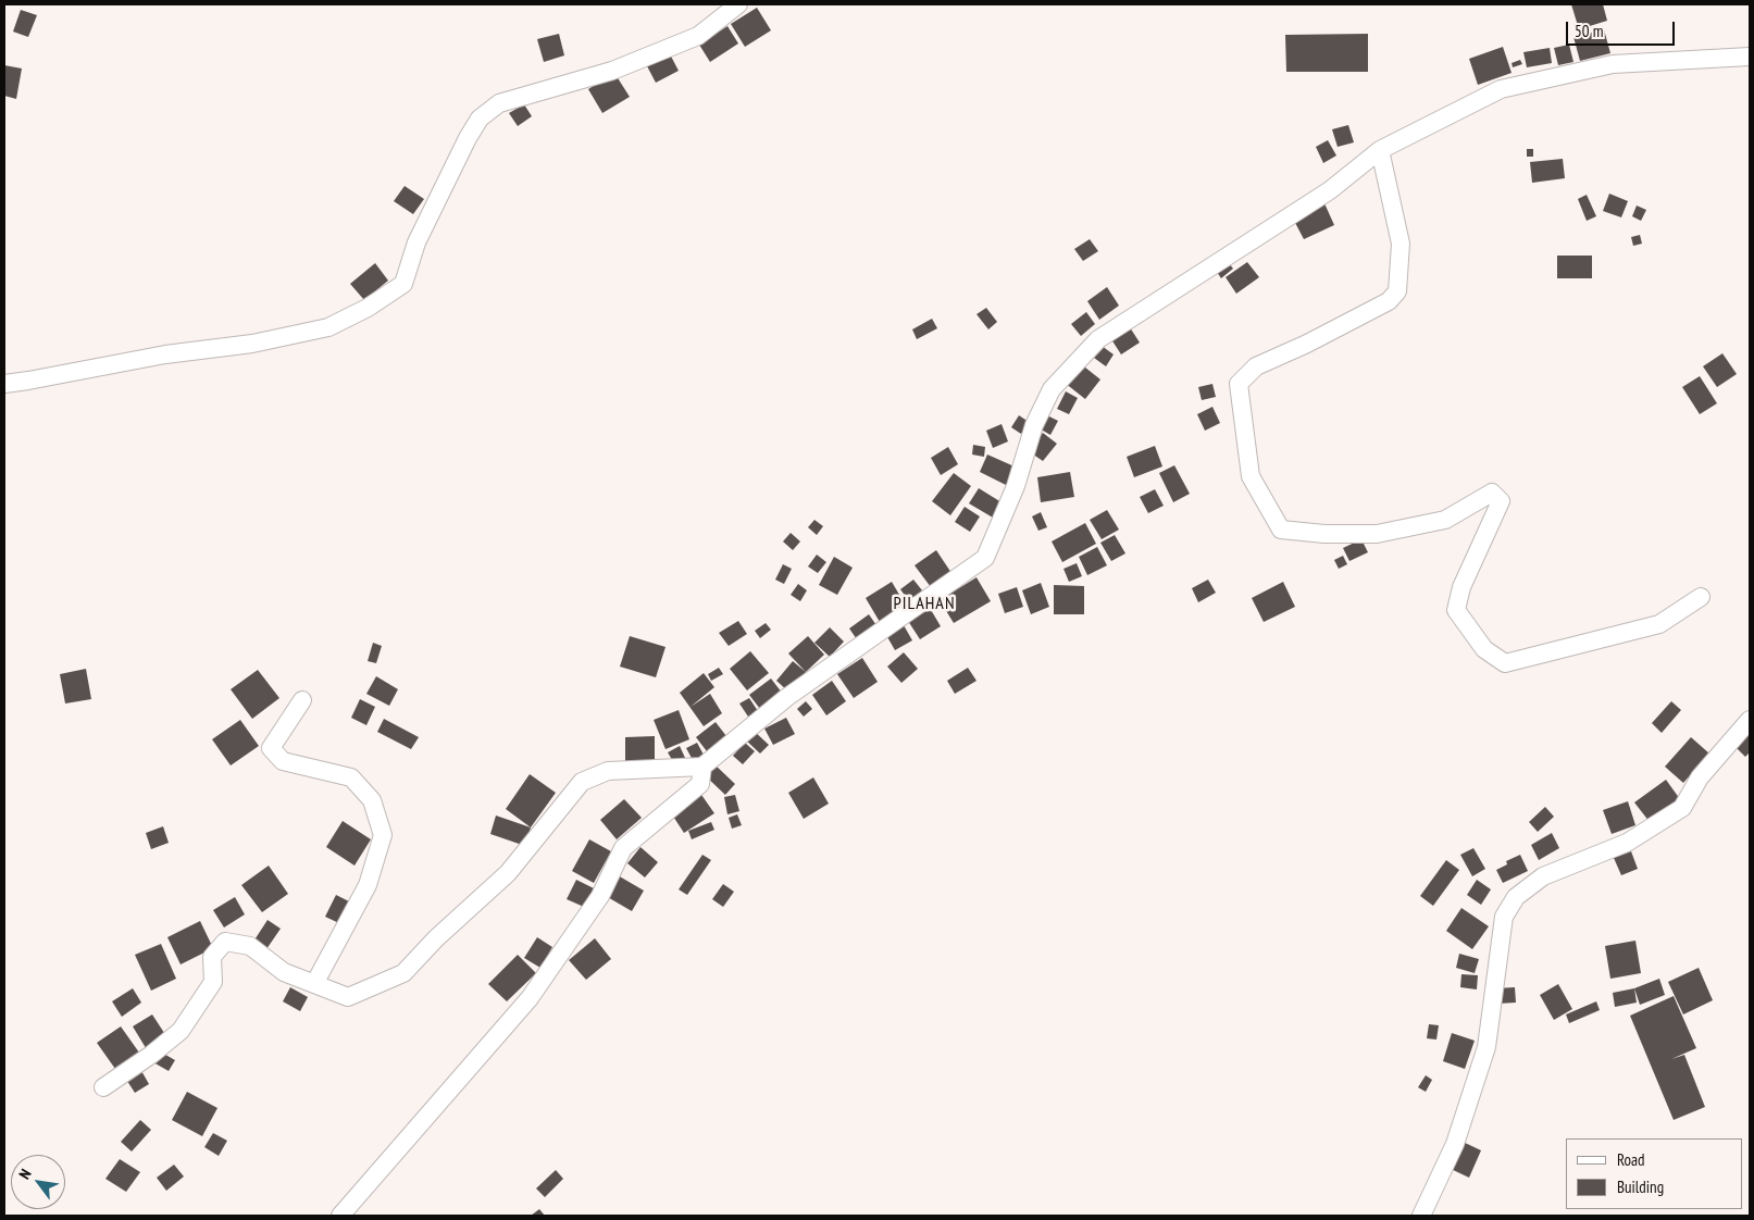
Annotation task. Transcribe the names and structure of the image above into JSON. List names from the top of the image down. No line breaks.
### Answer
{"districts":["PILAHAN"],"legend":["Road","Building"],"scale_bar":"50 m","north":"top left"}
